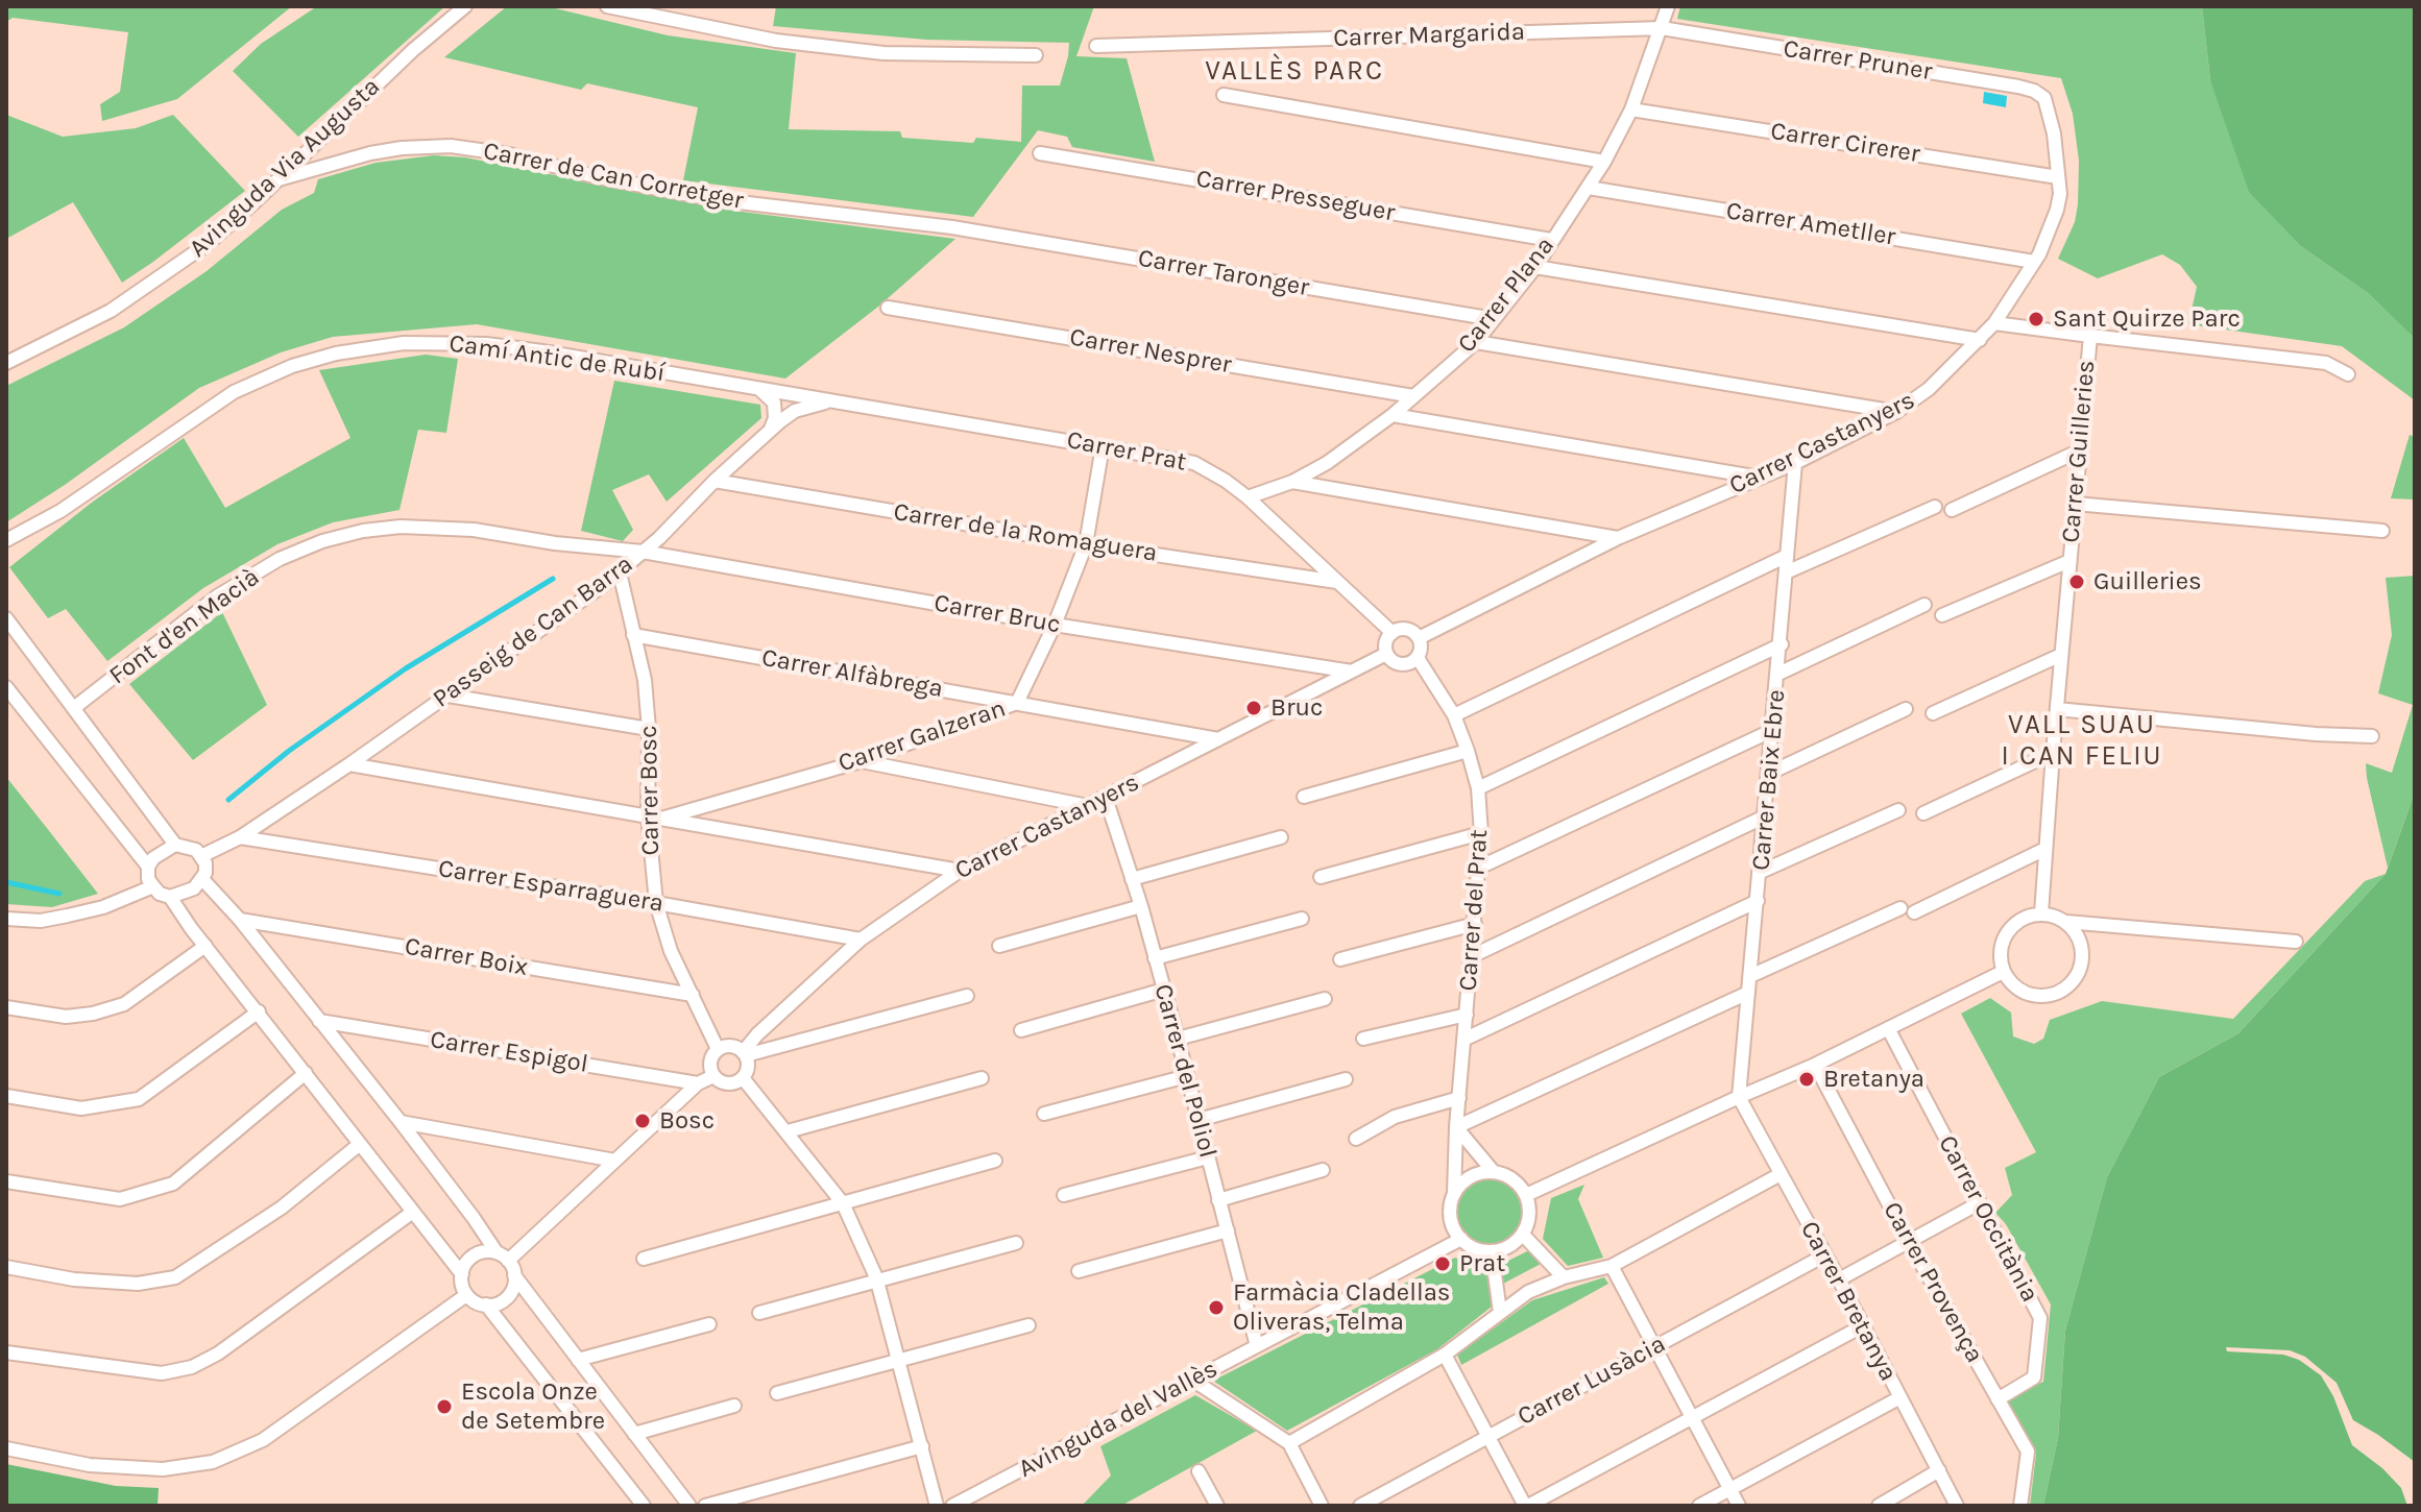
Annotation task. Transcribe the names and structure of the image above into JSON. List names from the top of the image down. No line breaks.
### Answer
{"streets":{"street":["Carrer Margarida","Carrer Pruner","Carrer Cirerer","Avinguda Via Augusta","Carrer de Can Corretger","Carrer Presseguer","Carrer Ametller","Carrer Taronger","Carrer Plana","Carrer Nesprer","Camí Antic de Rubí","Carrer Castanyers","Carrer Prat","Carrer Guilleries","Carrer de la Romaguera","Carrer Bruc","Font d'en Macià","Passeig de Can Barra","Carrer Alfàbrega","Carrer Galzeran","Carrer Baix Ebre","Carrer Bosc","Carrer Esparraguera","Carrer del Prat","Carrer Boix","Carrer Espigol","Carrer del Poliol","Carrer Occitània","Carrer Provença","Carrer Bretanya","Carrer Lusàcia","Avinguda del Vallès"]},"crossings":[["Carrer Margarida","Carrer Pruner"],["Carrer Margarida","Carrer Plana"],["Carrer Pruner","Carrer Plana"],["Carrer Pruner","Carrer Castanyers"],["Carrer Cirerer","Carrer Plana"],["Carrer Cirerer","Carrer Castanyers"],["Avinguda Via Augusta","Carrer de Can Corretger"],["Carrer de Can Corretger","Carrer Taronger"],["Carrer Presseguer","Carrer Plana"],["Carrer Ametller","Carrer Plana"],["Carrer Ametller","Carrer Castanyers"],["Carrer Taronger","Carrer Plana"],["Carrer Plana","Carrer Nesprer"],["Carrer Plana","Carrer Prat"],["Camí Antic de Rubí","Carrer Prat"],["Camí Antic de Rubí","Passeig de Can Barra"],["Carrer Castanyers","Carrer Prat"],["Carrer Castanyers","Carrer Guilleries"],["Carrer Castanyers","Carrer Bruc"],["Carrer Castanyers","Carrer Alfàbrega"],["Carrer Castanyers","Carrer Baix Ebre"],["Carrer Castanyers","Carrer Bosc"],["Carrer Castanyers","Carrer Esparraguera"],["Carrer Castanyers","Carrer del Prat"],["Carrer Castanyers","Carrer del Poliol"],["Carrer Prat","Carrer de la Romaguera"],["Carrer Prat","Passeig de Can Barra"],["Carrer Prat","Carrer Galzeran"],["Carrer Prat","Carrer del Prat"],["Carrer de la Romaguera","Passeig de Can Barra"],["Carrer de la Romaguera","Carrer Galzeran"],["Carrer Bruc","Font d'en Macià"],["Carrer Bruc","Passeig de Can Barra"],["Carrer Bruc","Carrer Galzeran"],["Font d'en Macià","Passeig de Can Barra"],["Passeig de Can Barra","Carrer Galzeran"],["Passeig de Can Barra","Carrer Bosc"],["Passeig de Can Barra","Carrer Esparraguera"],["Carrer Alfàbrega","Carrer Galzeran"],["Carrer Alfàbrega","Carrer Bosc"],["Carrer Galzeran","Carrer Bosc"],["Carrer Baix Ebre","Carrer Bretanya"],["Carrer Bosc","Carrer Esparraguera"],["Carrer Bosc","Carrer Boix"],["Carrer del Prat","Avinguda del Vallès"],["Carrer del Poliol","Avinguda del Vallès"],["Carrer Occitània","Carrer Provença"],["Carrer Bretanya","Carrer Lusàcia"]],"districts":["VALLÈS PARC","VALL SUAU I CAN FELIU"],"places":["Sant Quirze Parc","Guilleries","Bruc","Bretanya","Bosc","Prat","Farmàcia Cladellas Oliveras, Telma","Escola Onze de Setembre"]}
